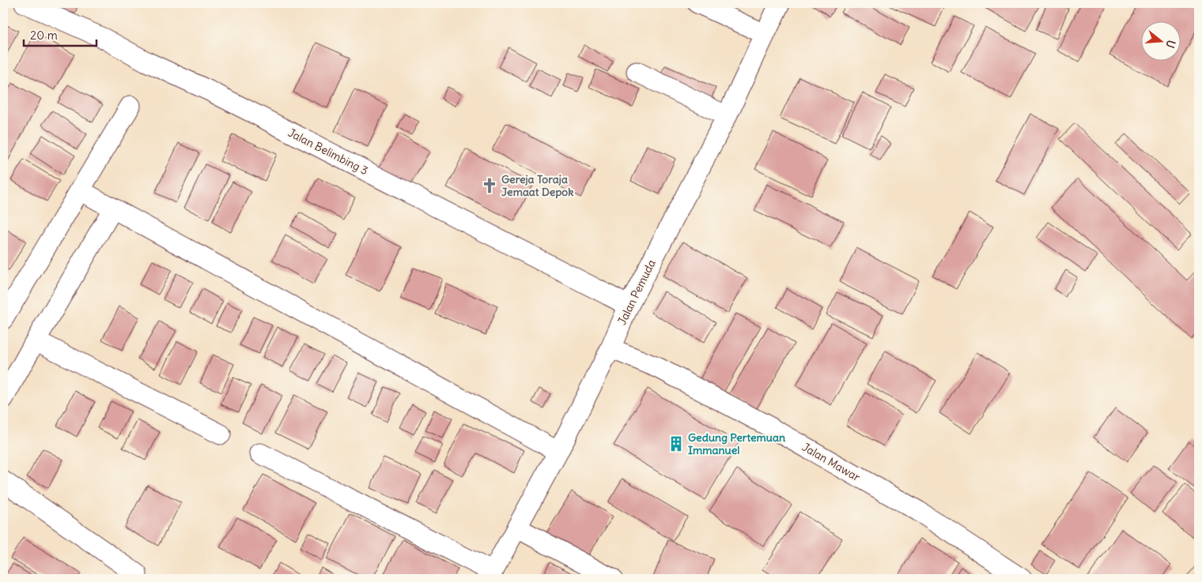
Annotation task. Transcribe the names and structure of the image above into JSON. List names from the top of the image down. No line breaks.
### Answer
{"streets":{"street":["Jalan Belimbing 3","Jalan Pemuda","Jalan Mawar"]},"crossings":[["Jalan Belimbing 3","Jalan Pemuda"],["Jalan Pemuda","Jalan Mawar"]],"places":{"church":["Gereja Toraja Jemaat Depok"],"building":["Gedung Pertemuan Immanuel"]},"scale_bar":"20 m","north":"right"}
